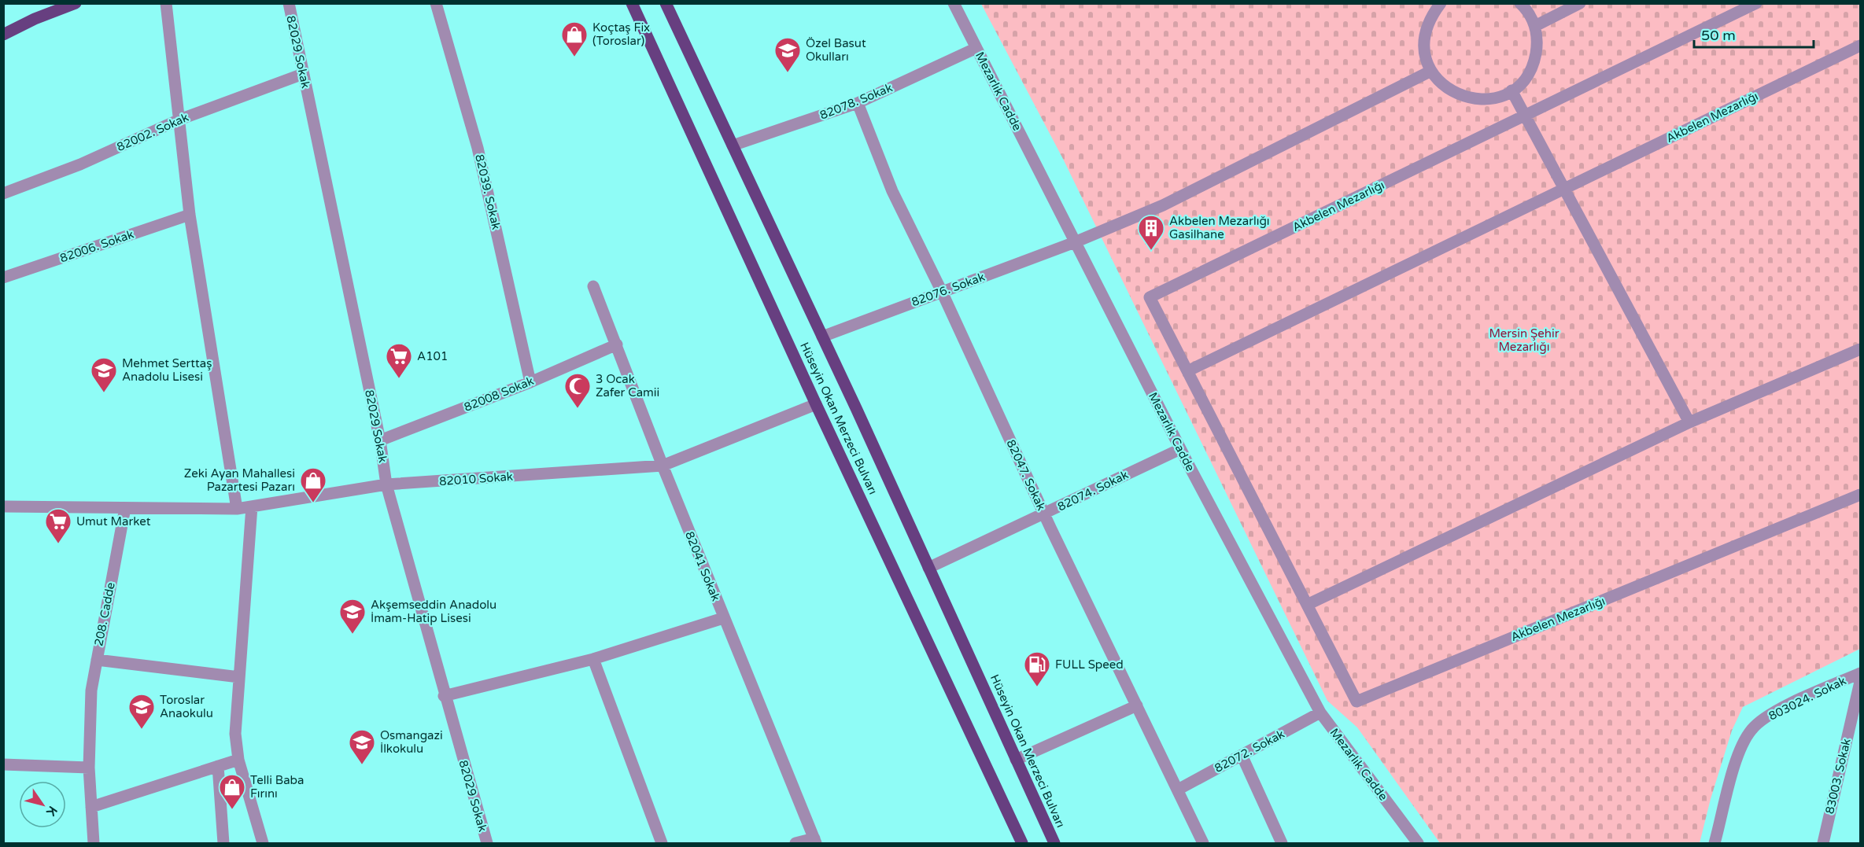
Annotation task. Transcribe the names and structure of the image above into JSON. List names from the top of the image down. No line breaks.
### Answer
{"streets":{"main road":["Hüseyin Okan Merzeci Bulvarı"],"street":["82029 Sokak","Mezarlık Cadde","82078. Sokak","Akbelen Mezarlığı","82002. Sokak","82039. Sokak","82006. Sokak","82076. Sokak","82008 Sokak","82047. Sokak","82010 Sokak","82074. Sokak","82041 Sokak","208. Cadde","803024. Sokak","82072. Sokak","83003. Sokak"]},"crossings":[["82029 Sokak","82002. Sokak"],["82029 Sokak","82008 Sokak"],["82029 Sokak","82010 Sokak"],["Mezarlık Cadde","82078. Sokak"],["Mezarlık Cadde","82076. Sokak"],["Mezarlık Cadde","82074. Sokak"],["Mezarlık Cadde","82072. Sokak"],["82078. Sokak","Hüseyin Okan Merzeci Bulvarı"],["82078. Sokak","82047. Sokak"],["82039. Sokak","82008 Sokak"],["82076. Sokak","Hüseyin Okan Merzeci Bulvarı"],["82076. Sokak","82047. Sokak"],["82008 Sokak","82041 Sokak"],["Hüseyin Okan Merzeci Bulvarı","82010 Sokak"],["Hüseyin Okan Merzeci Bulvarı","82074. Sokak"],["82047. Sokak","82074. Sokak"],["82047. Sokak","82072. Sokak"],["82010 Sokak","82041 Sokak"],["82010 Sokak","208. Cadde"]],"parks":["Mersin Şehir Mezarlığı"],"places":{"shop":["Koçtaş Fix (Toroslar)","Zeki Ayan Mahallesi Pazartesi Pazarı","Telli Baba Fırını"],"school or university":["Özel Basut Okulları","Mehmet Serttaş Anadolu Lisesi","Akşemseddin Anadolu İmam-Hatip Lisesi","Toroslar Anaokulu","Osmangazi İlkokulu"],"building":["Akbelen Mezarlığı Gasilhane"],"supermarket":["A101","Umut Market"],"mosque":["3 Ocak Zafer Camii"],"fuel station":["FULL Speed"]},"scale_bar":"50 m","north":"bottom right"}
